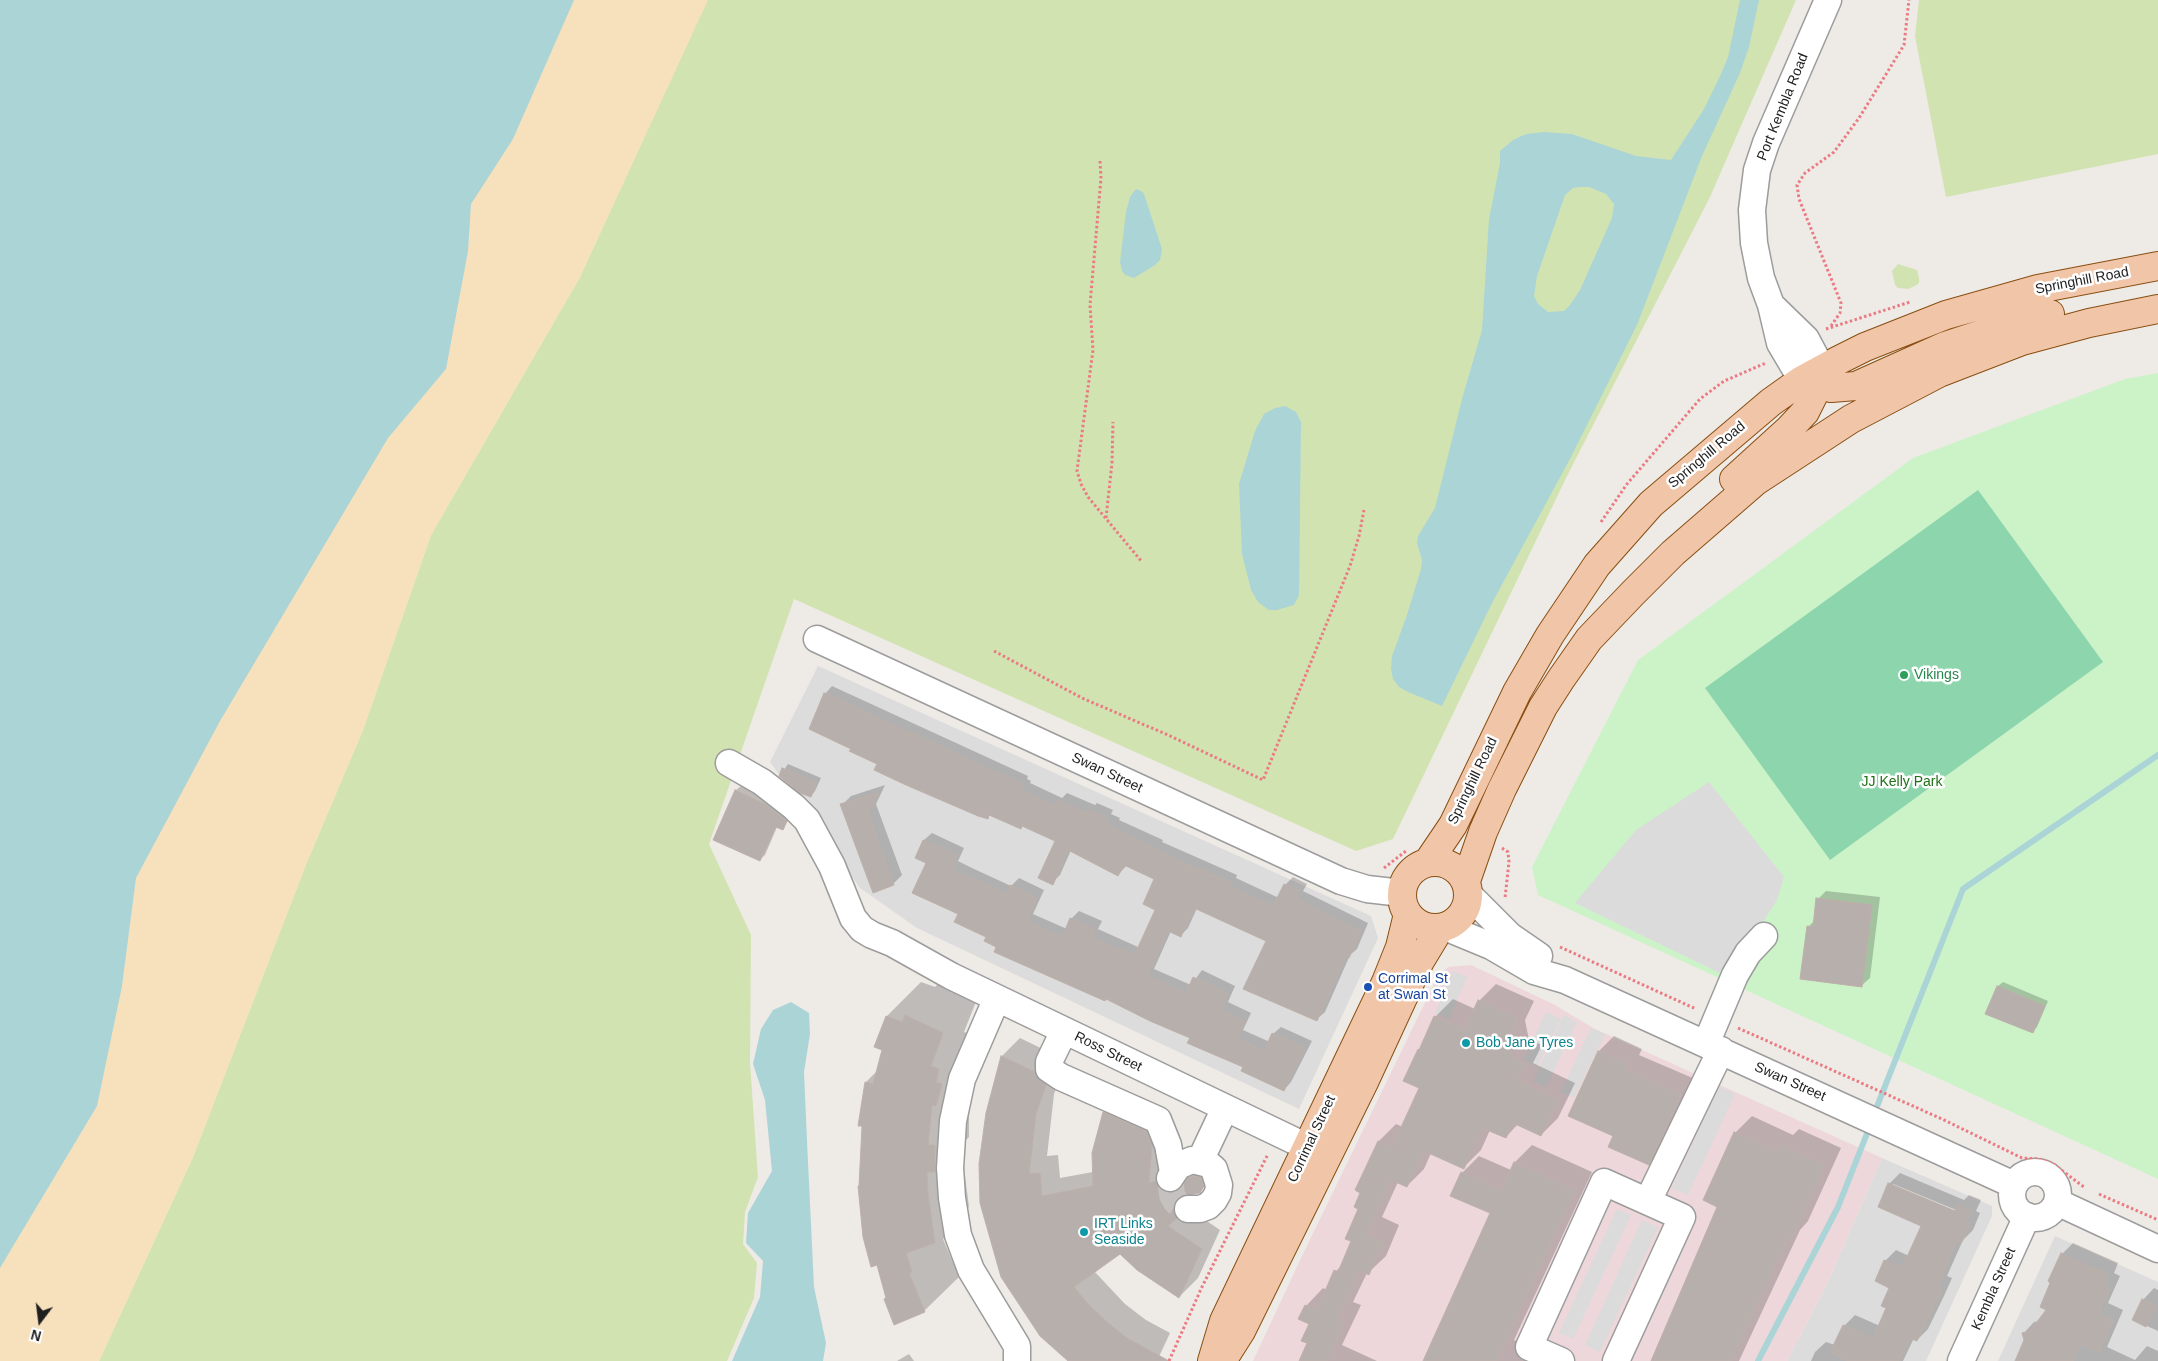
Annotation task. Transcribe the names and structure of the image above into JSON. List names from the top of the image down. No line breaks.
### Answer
{"streets":{"main road":["Springhill Road","Corrimal Street"],"street":["Port Kembla Road","Swan Street","Ross Street","Kembla Street"]},"crossings":[["Port Kembla Road","Springhill Road"],["Springhill Road","Swan Street"],["Springhill Road","Corrimal Street"],["Swan Street","Corrimal Street"],["Swan Street","Kembla Street"],["Ross Street","Corrimal Street"]],"parks":["JJ Kelly Park"],"places":["Vikings","Corrimal St at Swan St","Bob Jane Tyres","IRT Links Seaside"],"north":"bottom"}
